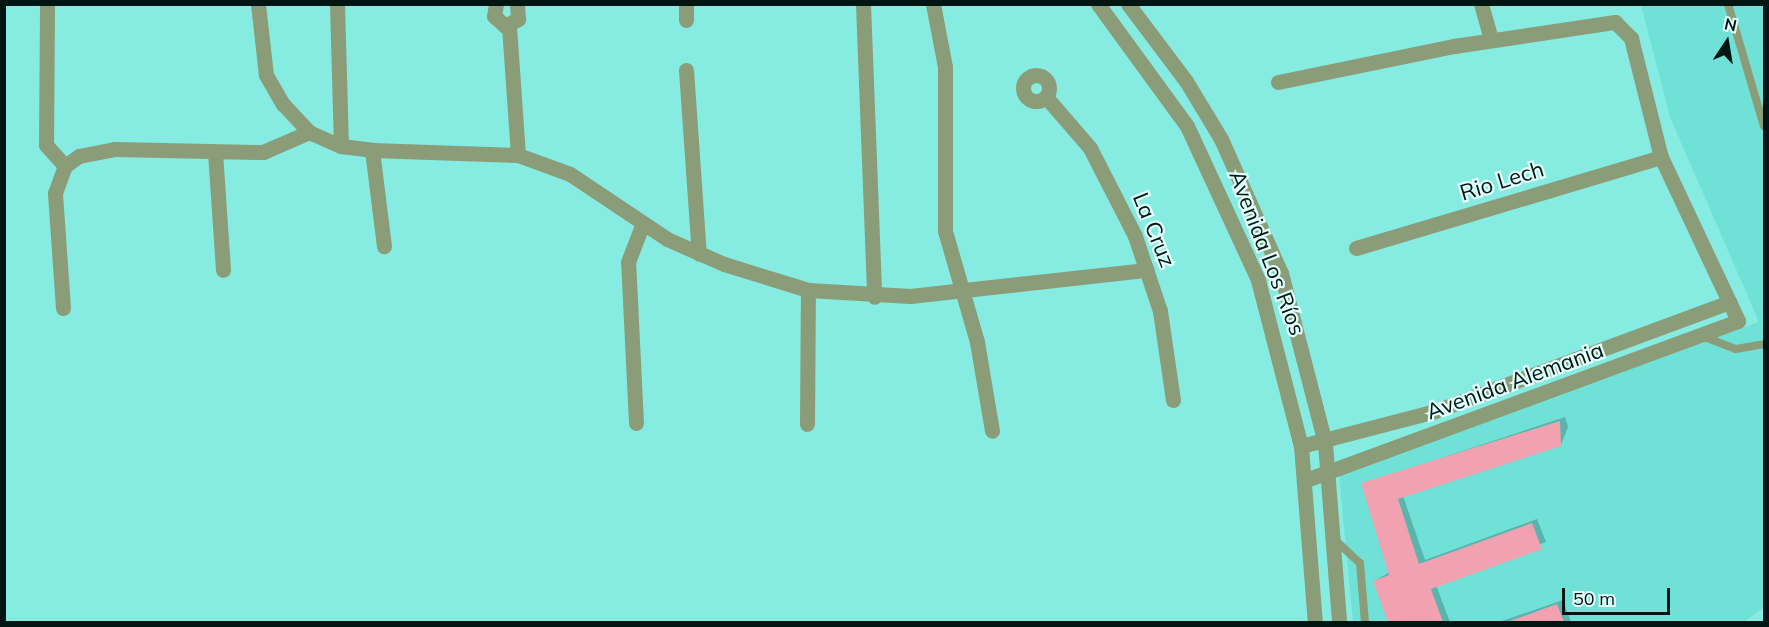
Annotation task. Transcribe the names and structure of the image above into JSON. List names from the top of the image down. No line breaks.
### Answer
{"streets":{"street":["Rio Lech","La Cruz","Avenida Los Ríos","Avenida Alemania"]},"crossings":[["Avenida Los Ríos","Avenida Alemania"]],"scale_bar":"50 m","north":"top"}
